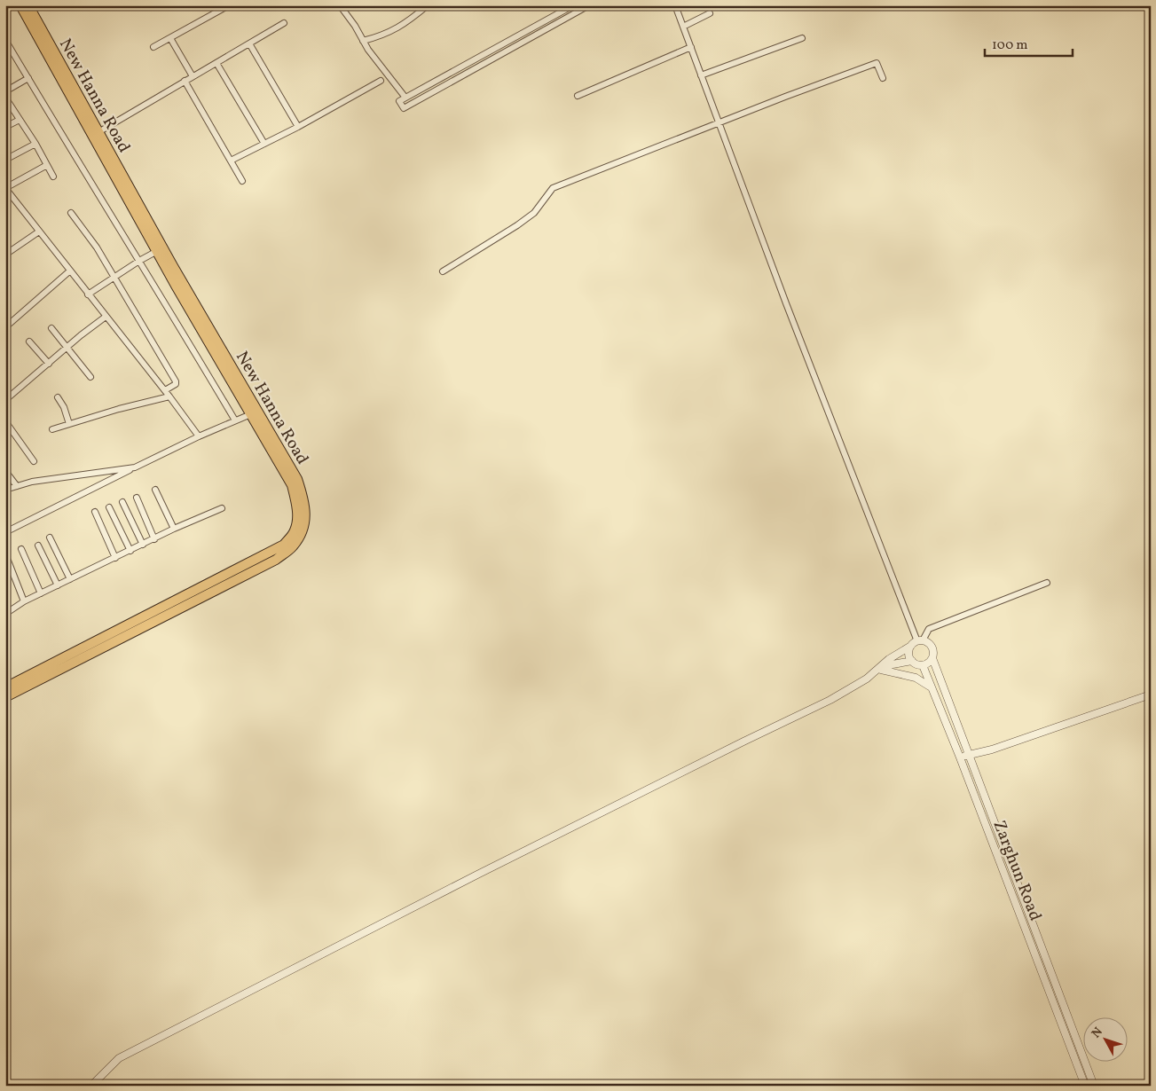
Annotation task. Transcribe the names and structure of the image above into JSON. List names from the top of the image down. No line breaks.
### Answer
{"streets":{"main road":["New Hanna Road"],"street":["Zarghun Road"]},"scale_bar":"100 m","north":"top left"}
